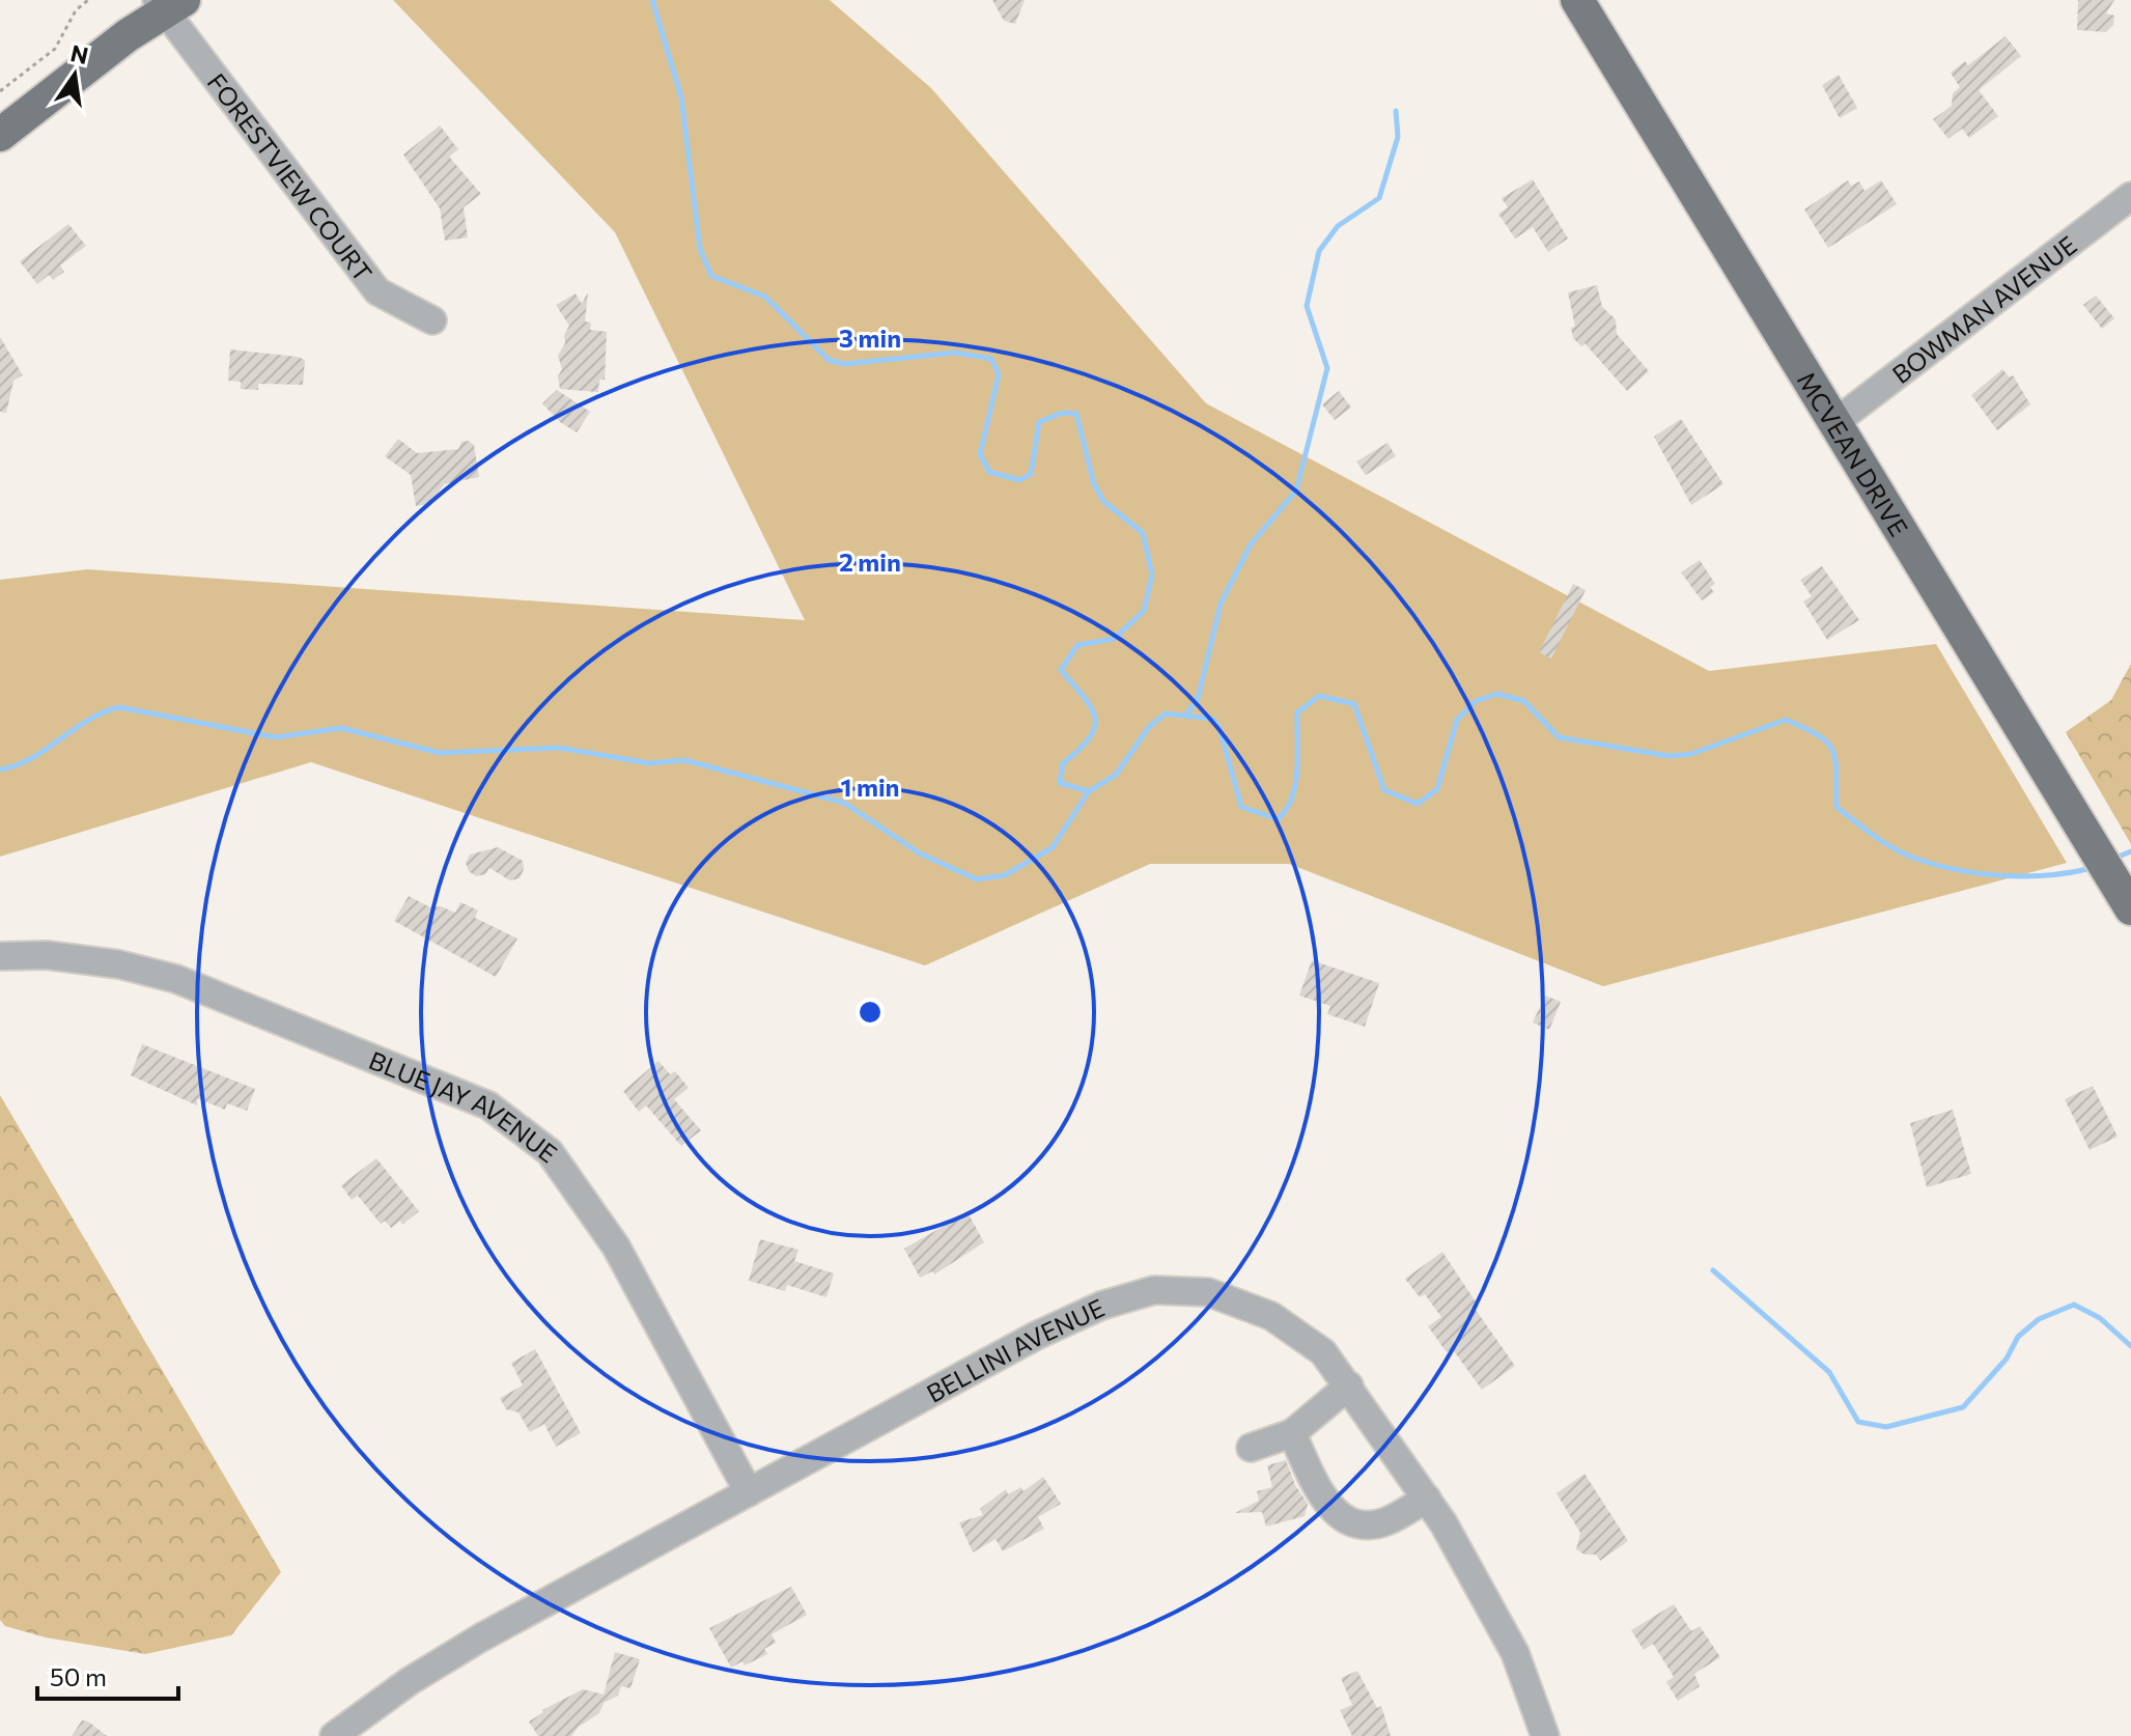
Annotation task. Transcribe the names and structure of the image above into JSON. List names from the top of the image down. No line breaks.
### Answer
{"streets":{"main road":["MCVEAN DRIVE"],"street":["FORESTVIEW COURT","BOWMAN AVENUE","BLUE JAY AVENUE","BELLINI AVENUE"]},"crossings":[["BOWMAN AVENUE","MCVEAN DRIVE"],["BLUE JAY AVENUE","BELLINI AVENUE"]],"scale_bar":"50 m","north":"top","rings":["3 min","2 min","1 min"]}
